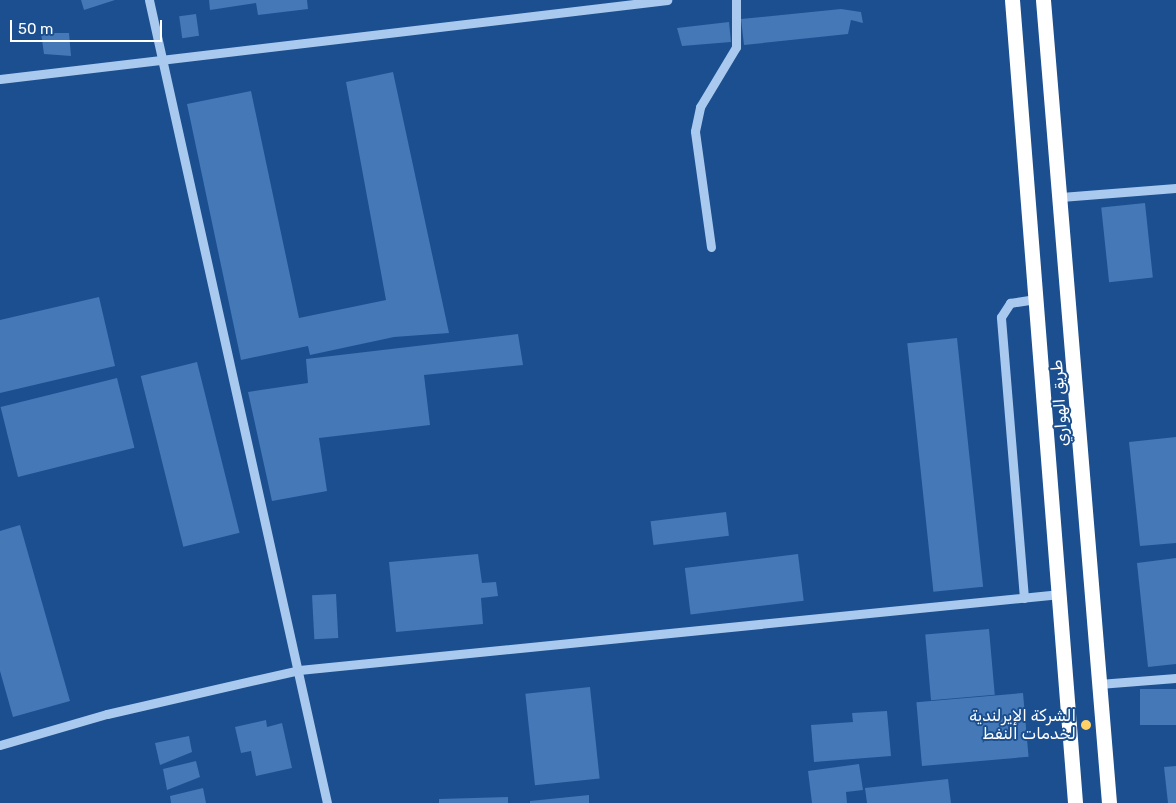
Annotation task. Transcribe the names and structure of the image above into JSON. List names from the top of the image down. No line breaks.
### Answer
{"streets":{"highway":["طريق الهواري"]},"places":["الشركة الإيرلندية لخدمات النفط"],"scale_bar":"50 m"}
